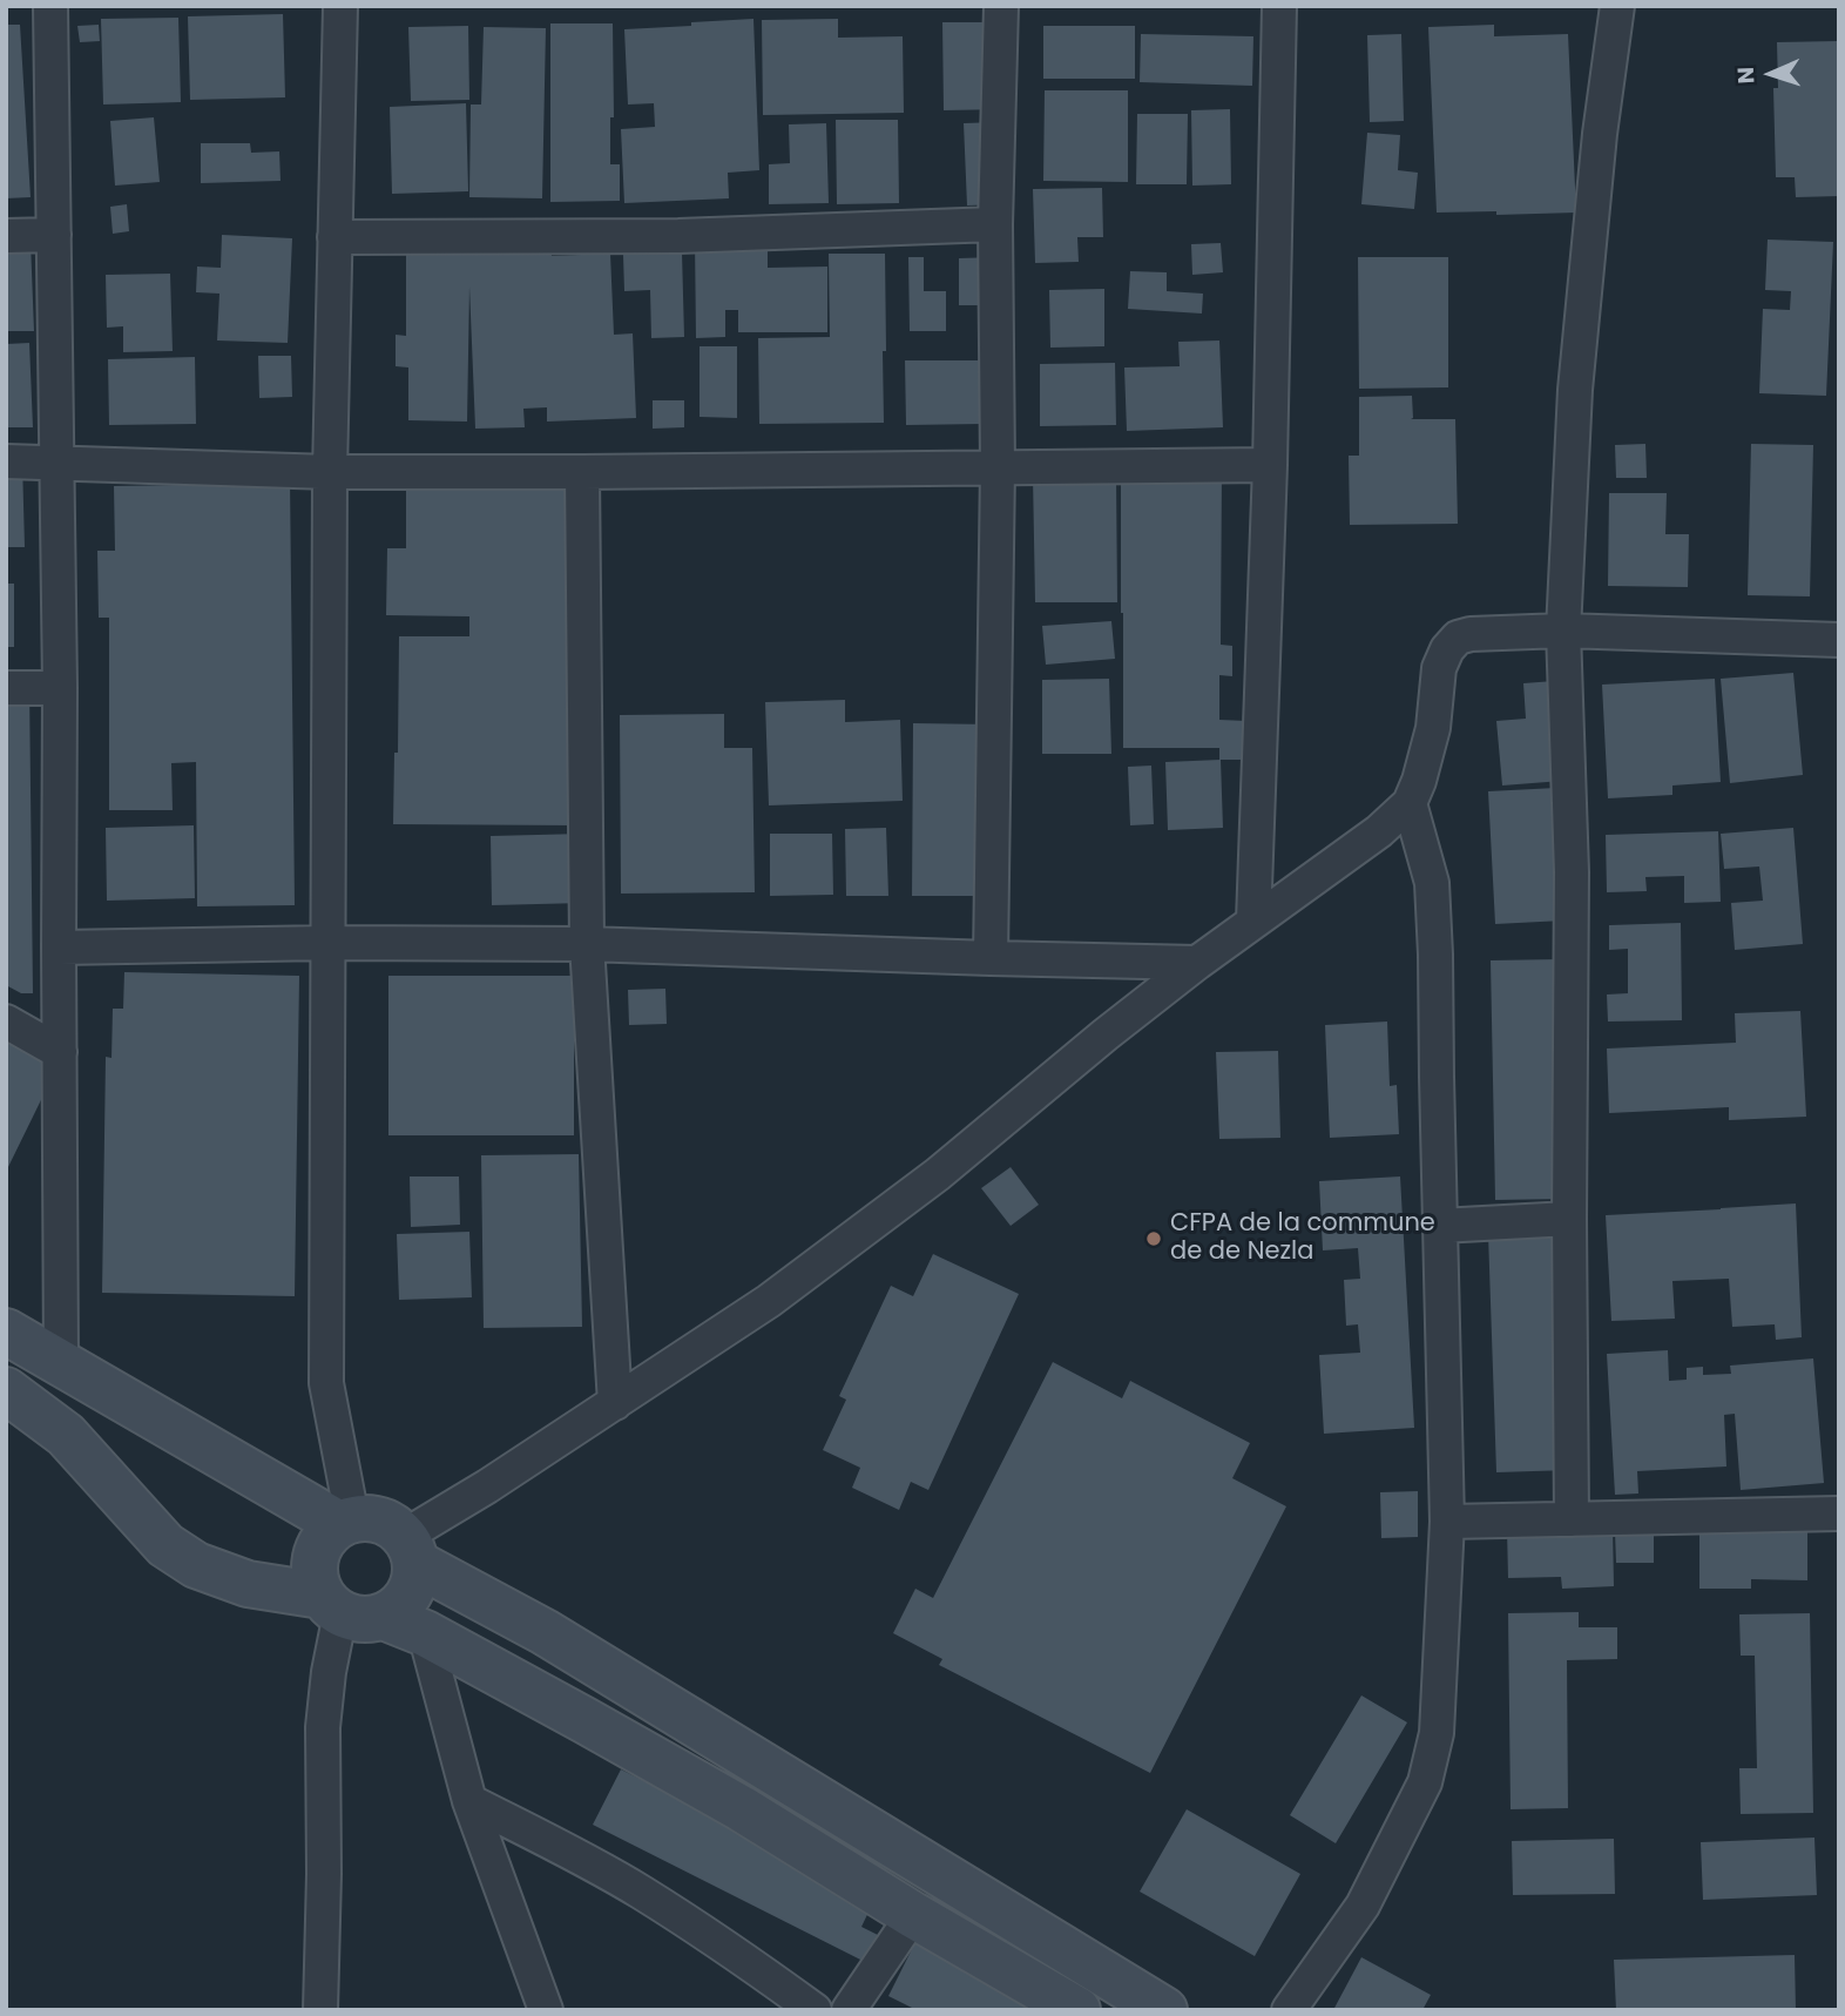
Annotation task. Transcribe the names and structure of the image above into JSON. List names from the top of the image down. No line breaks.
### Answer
{"places":["CFPA de la commune de de Nezla"],"north":"left"}
